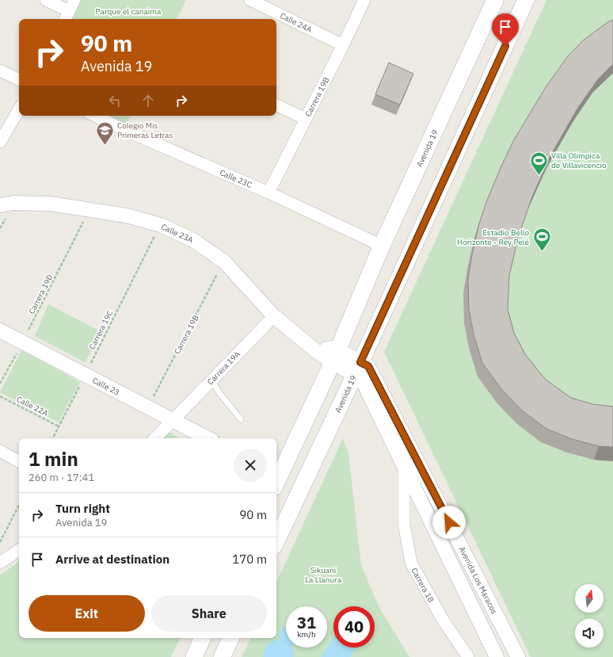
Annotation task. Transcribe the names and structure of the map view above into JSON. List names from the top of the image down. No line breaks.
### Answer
{"streets":{"main road":["Avenida 19"],"street":["Calle 24A","Carrera 19B","Calle 23C","Calle 23A","Carrera 19A","Calle 23","Avenida Los Maracos","Carrera 18"],"path":["Carrera 19D","Carrera 19C","Calle 22A"]},"crossings":[["Calle 24A","Carrera 19B"],["Carrera 19B","Calle 23C"],["Carrera 19B","Calle 23A"],["Carrera 19B","Calle 23"],["Avenida 19","Calle 23C"],["Avenida 19","Calle 23A"],["Avenida 19","Avenida Los Maracos"],["Calle 23A","Carrera 19D"],["Calle 23A","Carrera 19C"],["Calle 23A","Carrera 19A"],["Calle 23A","Avenida Los Maracos"],["Carrera 19D","Calle 23"],["Carrera 19C","Calle 23"],["Carrera 19C","Calle 22A"],["Carrera 19A","Calle 23"],["Avenida Los Maracos","Carrera 18"]],"parks":["Parque el canaima","Sikuani La Llanura"],"places":{"school or university":["Colegio Mis Primeras Letras"],"sports":["Villa Olímpica de Villavicencio","Estadio Bello Horizonte - Rey Pelé"]},"north":"top","page":{"turn":["90 m","Avenida 19"],"heading":["1 min","260 m · 17:41"],"list":[{"name":"Turn right","note":"Avenida 19","value":"90 m"},{"name":"Arrive at destination","value":"170 m"}],"buttons":["Exit","Share"],"speed":"31 km/h","limit":"40"}}
